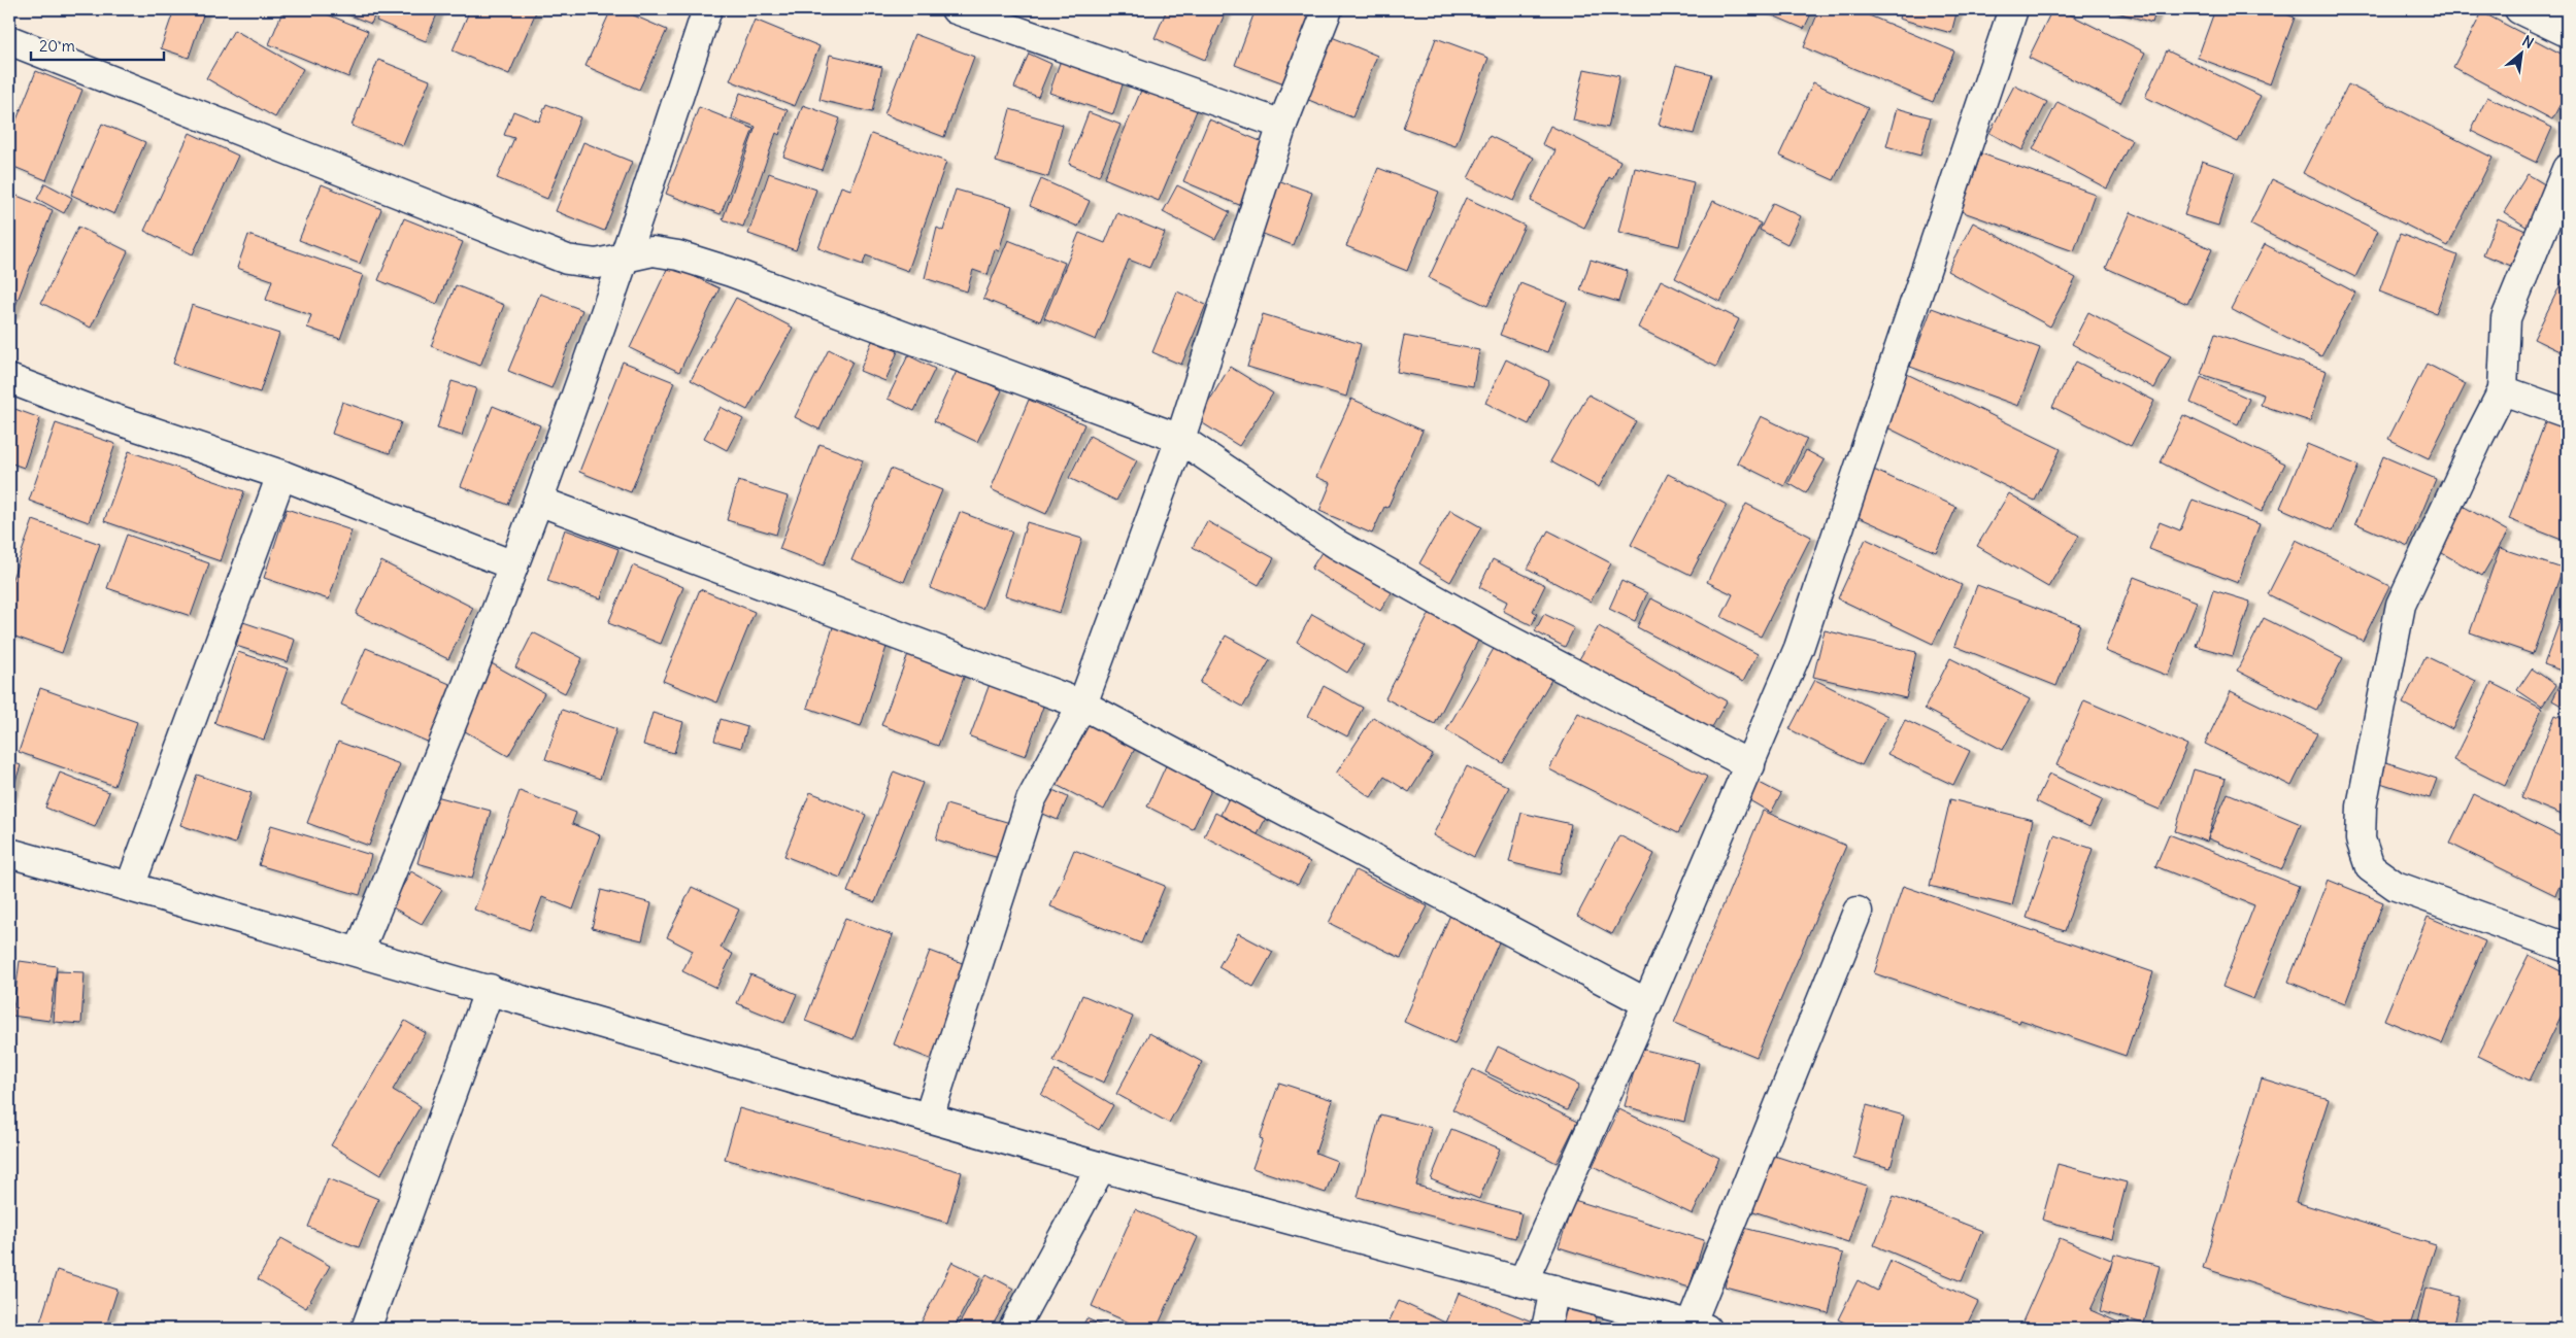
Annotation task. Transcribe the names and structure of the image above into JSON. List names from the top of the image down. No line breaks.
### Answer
{"scale_bar":"20 m","north":"top right"}
